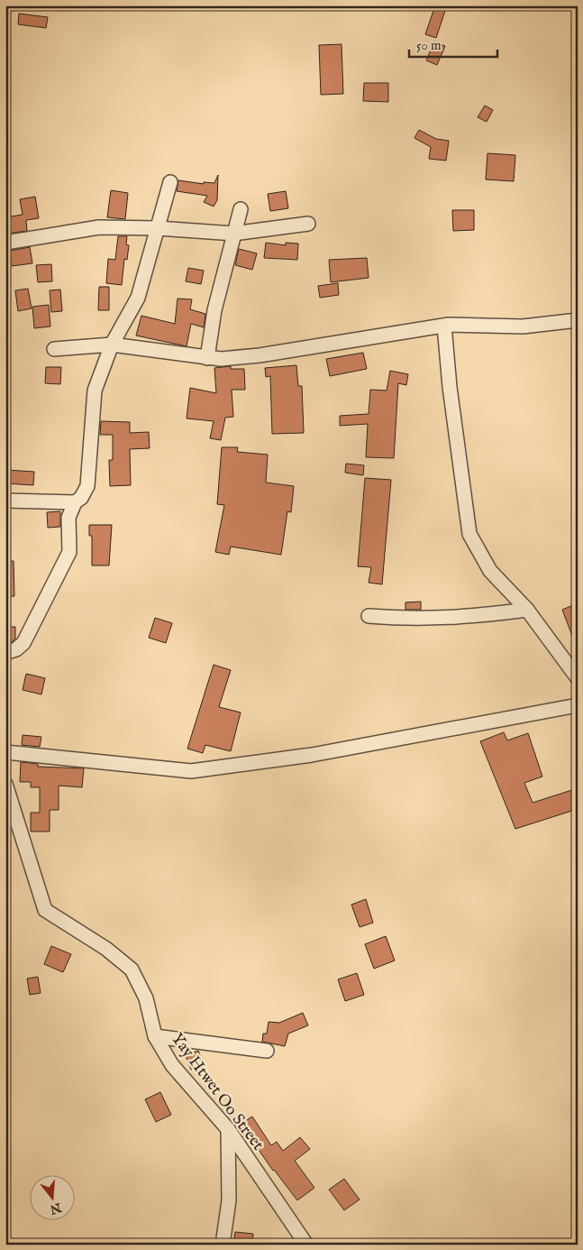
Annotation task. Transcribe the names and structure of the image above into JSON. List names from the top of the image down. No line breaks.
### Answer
{"streets":{"street":["Yay Htwet Oo Street"]},"scale_bar":"50 m","north":"bottom"}
